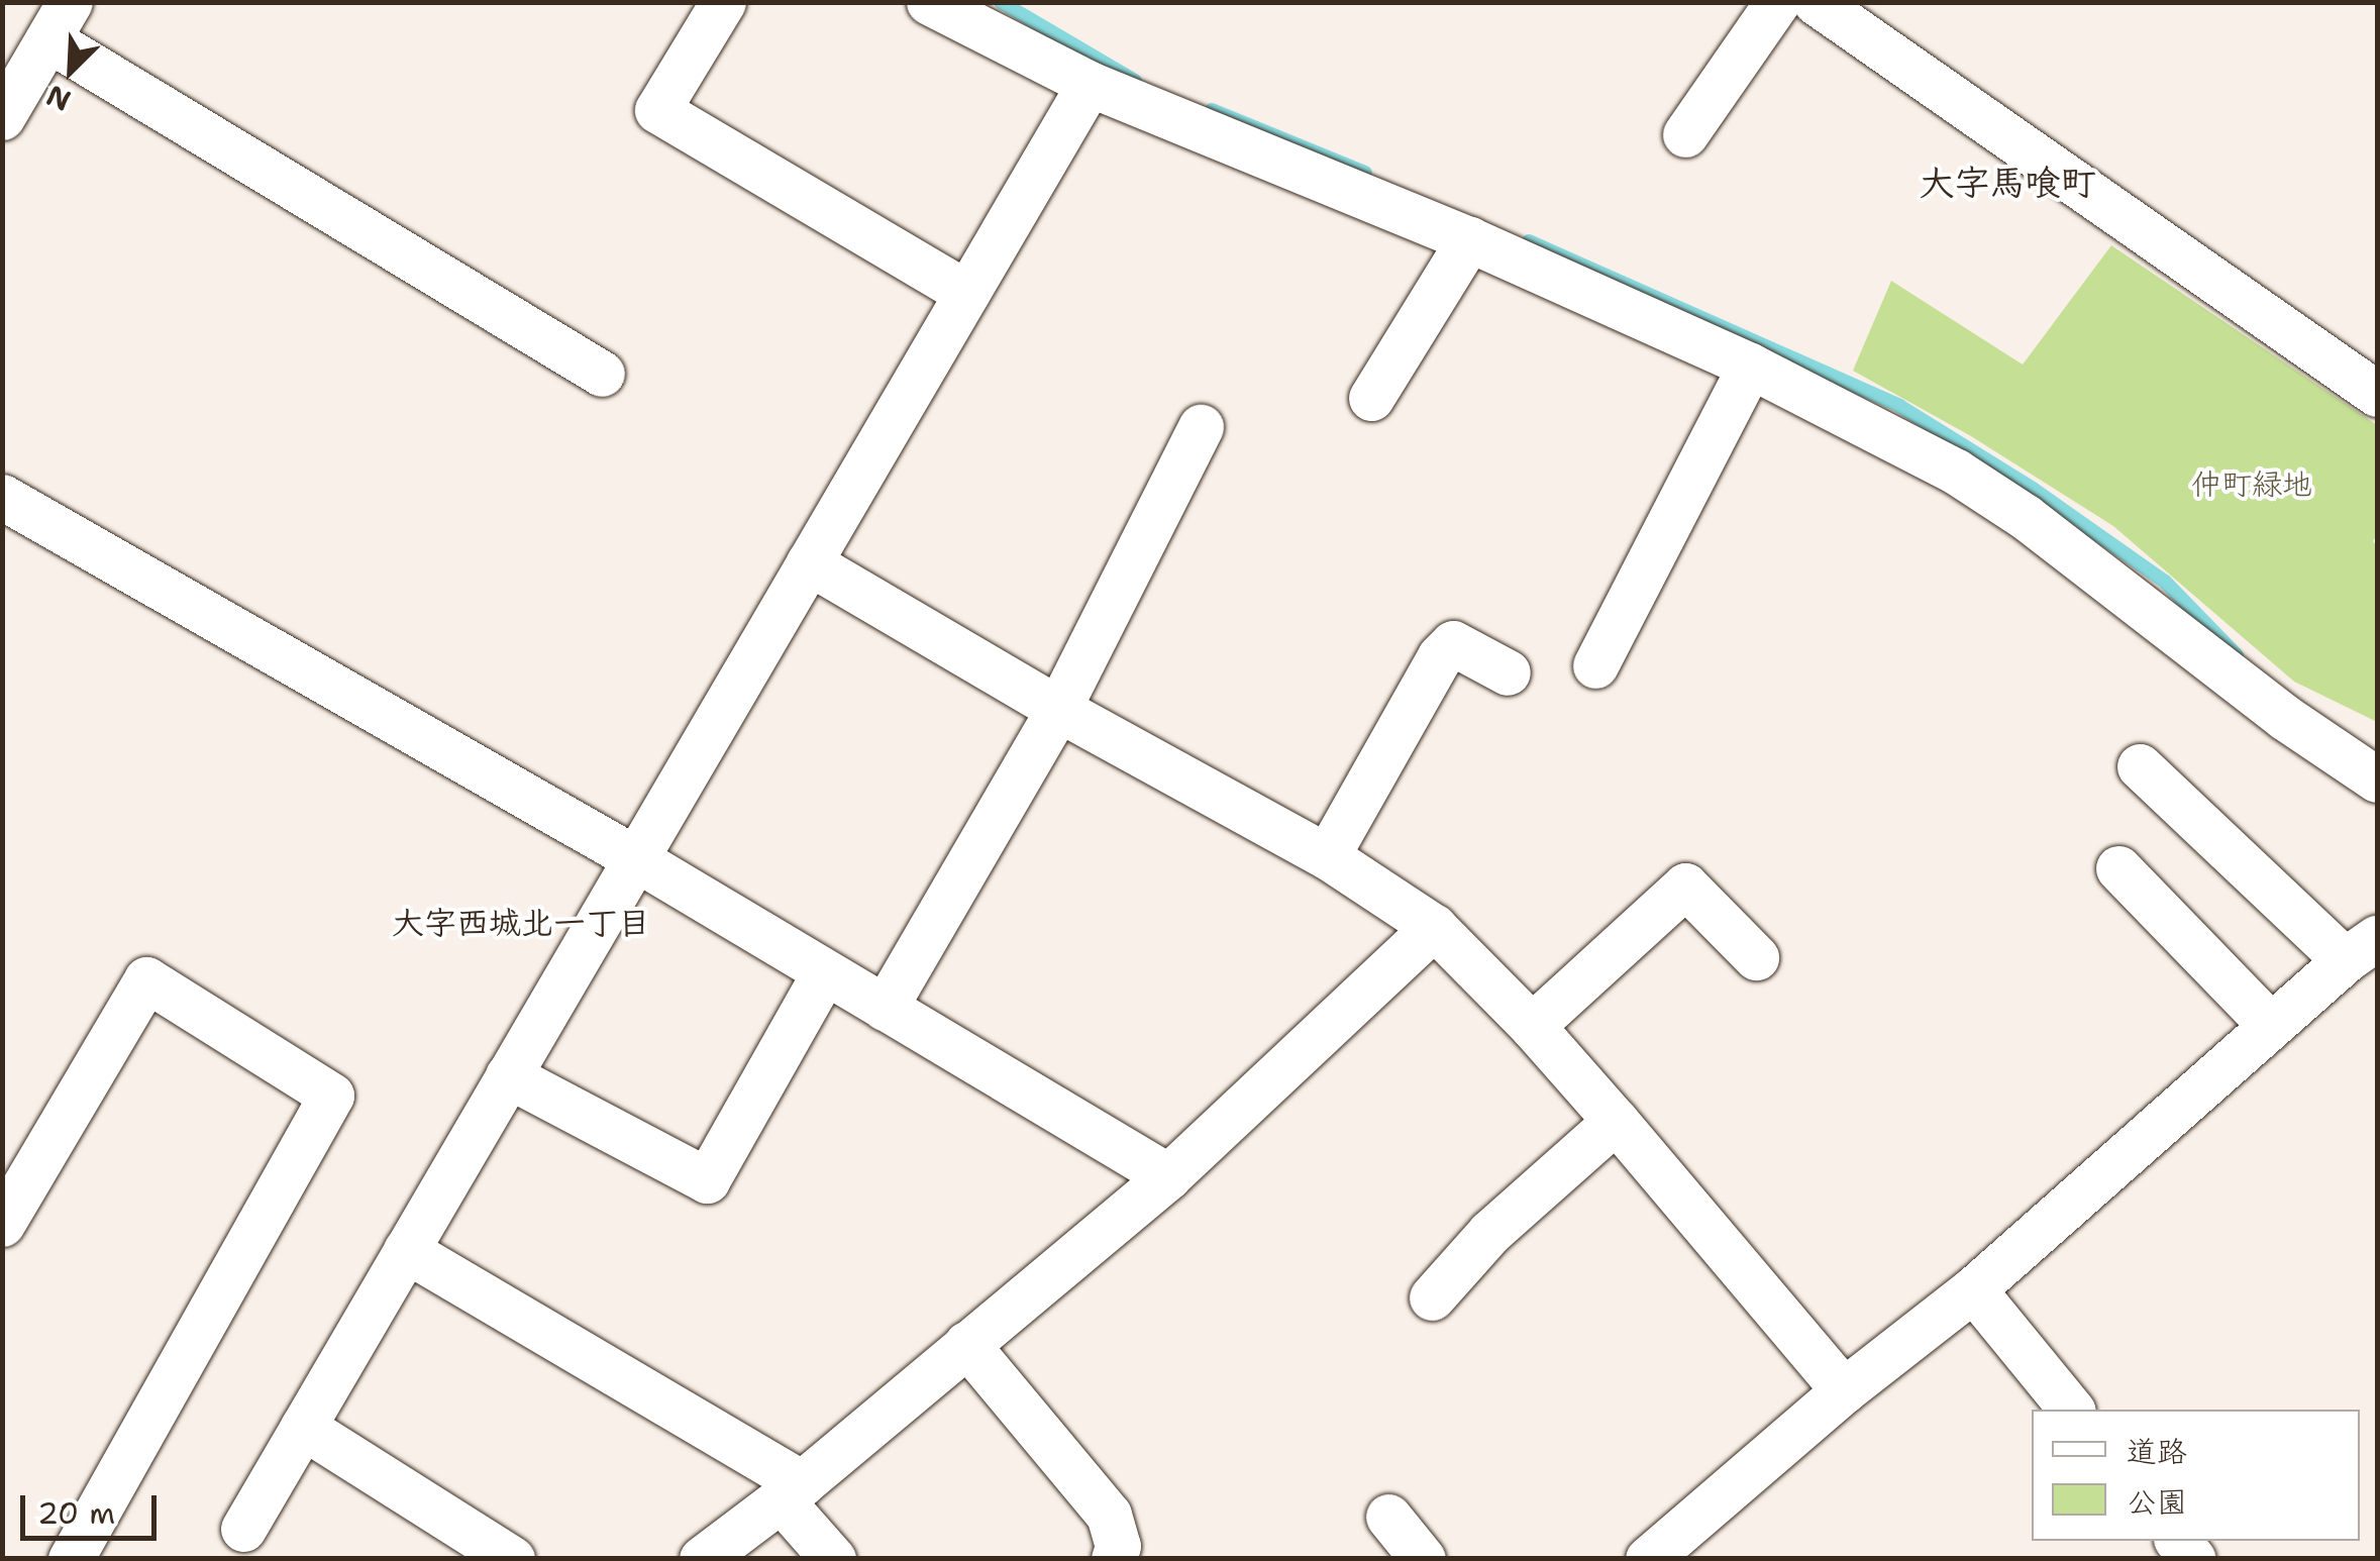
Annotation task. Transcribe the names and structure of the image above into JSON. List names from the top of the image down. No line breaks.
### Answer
{"districts":["大字馬喰町","大字西城北一丁目"],"parks":["仲町緑地"],"legend":["道路","公園"],"scale_bar":"20 m","north":"bottom left"}
